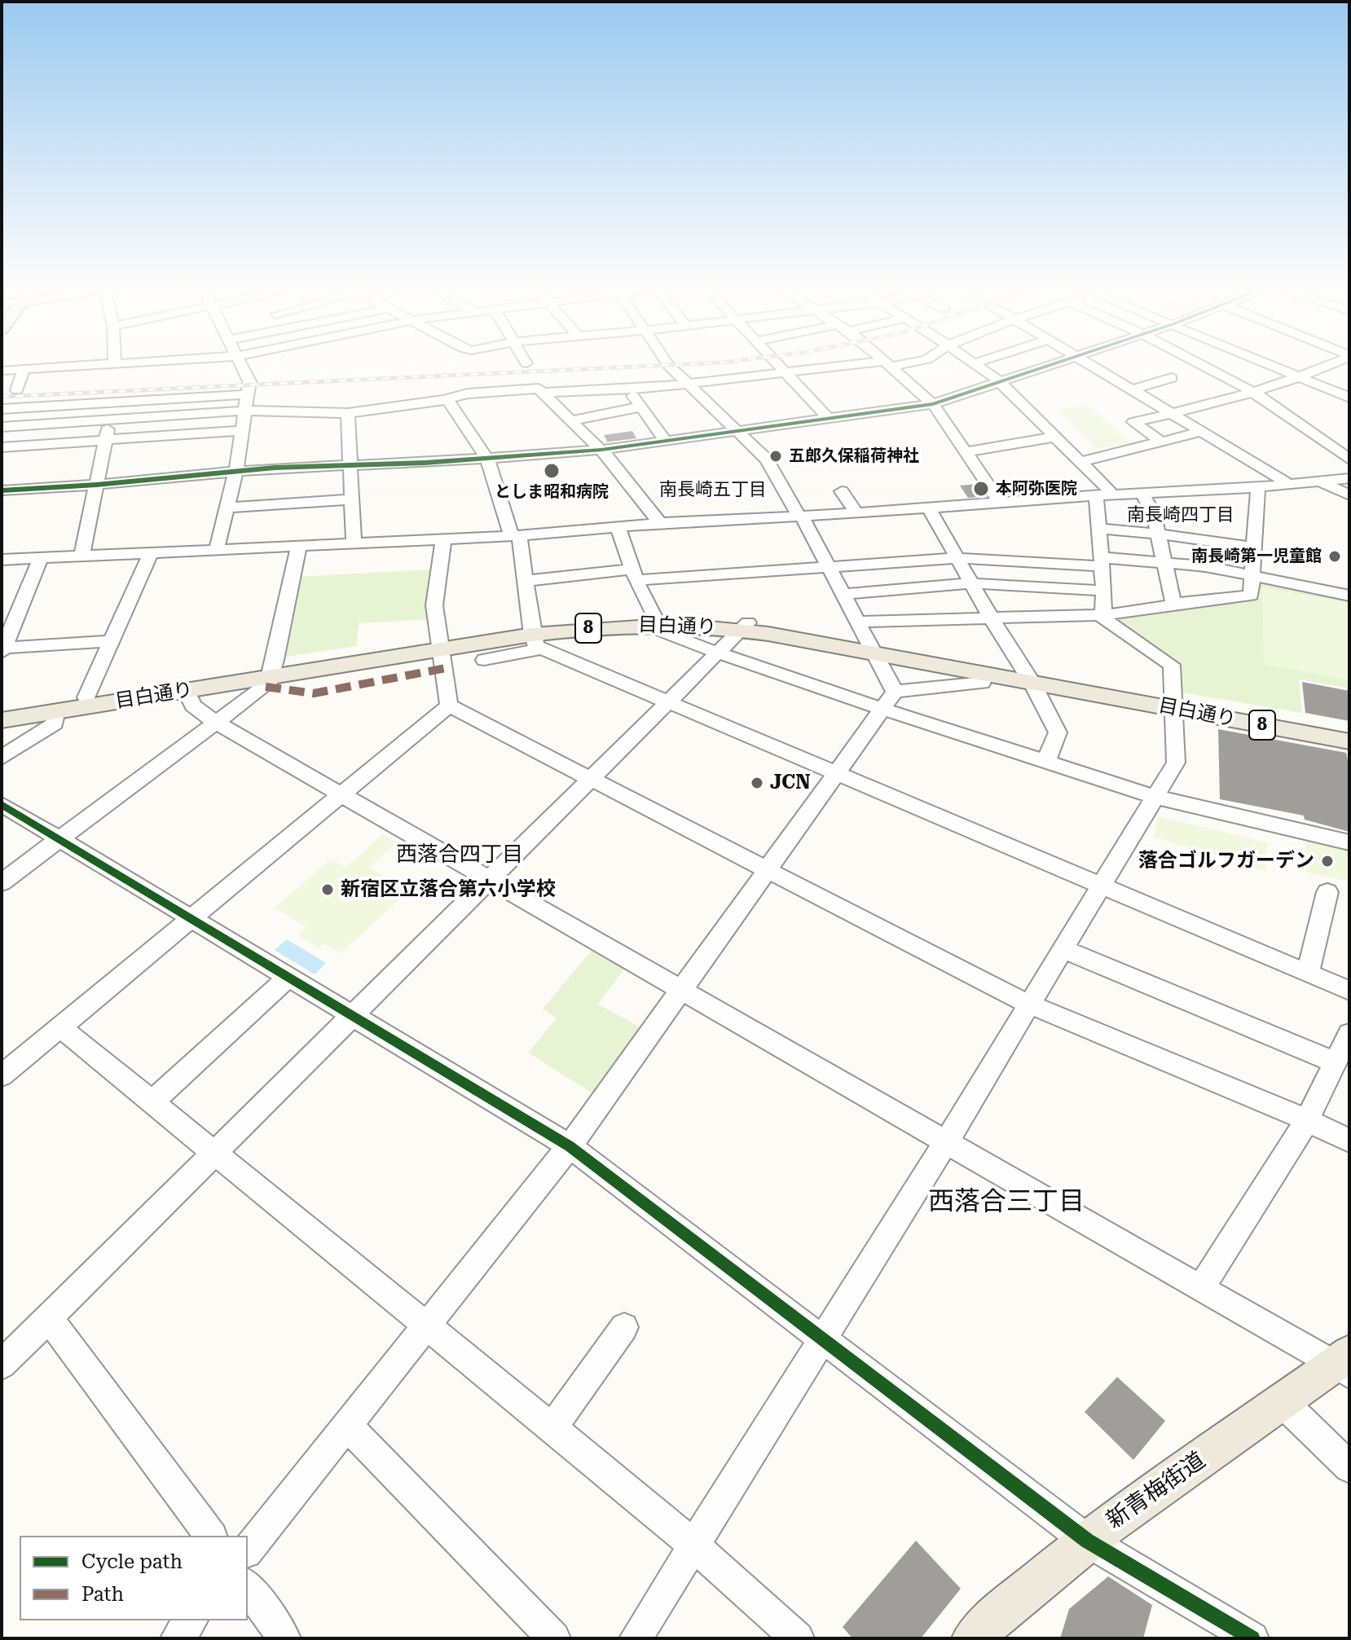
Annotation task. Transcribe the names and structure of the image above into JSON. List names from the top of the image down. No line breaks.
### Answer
{"streets":{"main road":["目白通り","8","新青梅街道"]},"districts":["南長崎五丁目","南長崎四丁目","西落合四丁目","西落合三丁目"],"places":["五郎久保稲荷神社","としま昭和病院","本阿弥医院","南長崎第一児童館","JCN","落合ゴルフガーデン","新宿区立落合第六小学校"],"legend":["Cycle path","Path"]}
